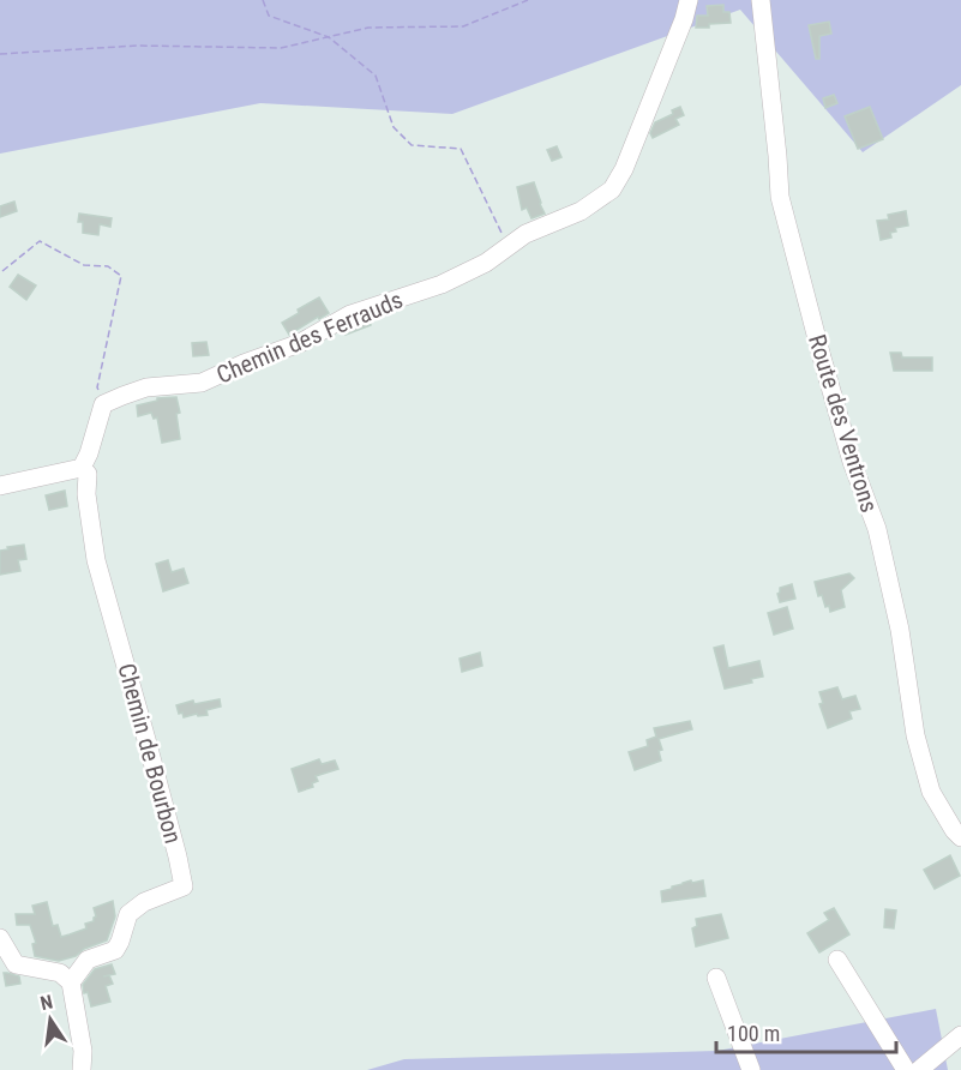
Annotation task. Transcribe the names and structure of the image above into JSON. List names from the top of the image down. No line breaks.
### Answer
{"streets":{"street":["Chemin des Ferrauds","Route des Ventrons","Chemin de Bourbon"]},"scale_bar":"100 m","north":"top"}
